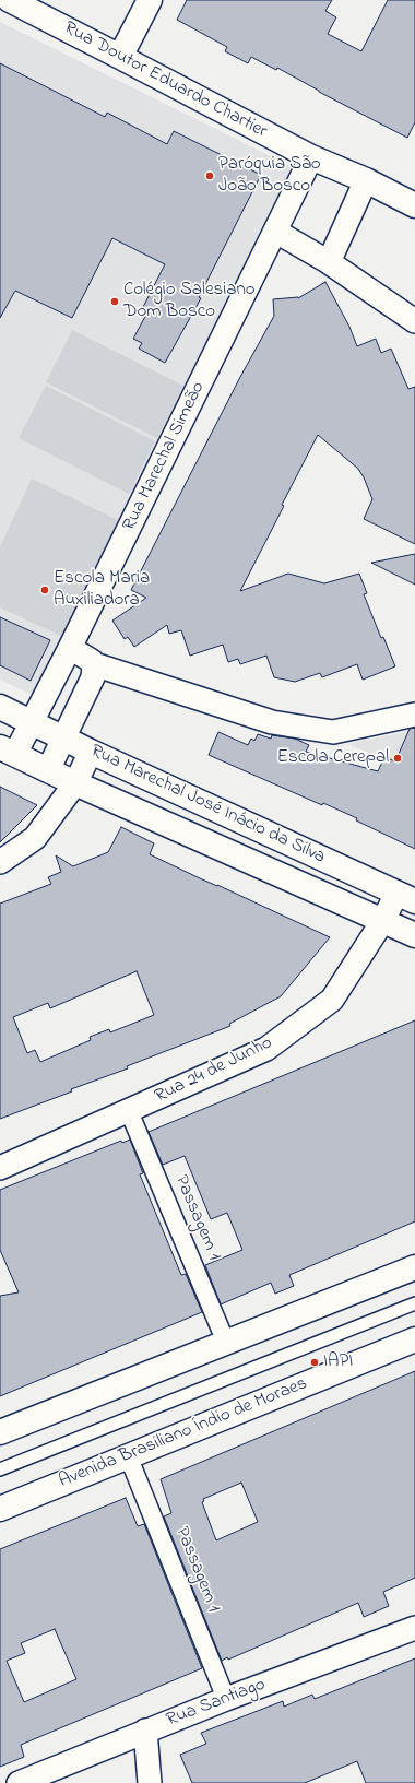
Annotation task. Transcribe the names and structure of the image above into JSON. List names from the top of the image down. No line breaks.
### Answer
{"streets":{"main road":["Rua Doutor Eduardo Chartier","Rua Marechal José Inácio da Silva","Avenida Brasiliano Índio de Moraes"],"street":["Rua Marechal Simeão","Rua 24 de Junho","Passagem 1","Rua Santiago"]},"crossings":[["Rua Doutor Eduardo Chartier","Rua Marechal Simeão"],["Rua Marechal Simeão","Rua Marechal José Inácio da Silva"],["Rua Marechal José Inácio da Silva","Rua 24 de Junho"],["Rua 24 de Junho","Passagem 1"],["Passagem 1","Avenida Brasiliano Índio de Moraes"],["Passagem 1","Rua Santiago"]],"places":["Paróquia São João Bosco","Colégio Salesiano Dom Bosco","Escola Maria Auxiliadora","Escola Cerepal","IAPI"]}
